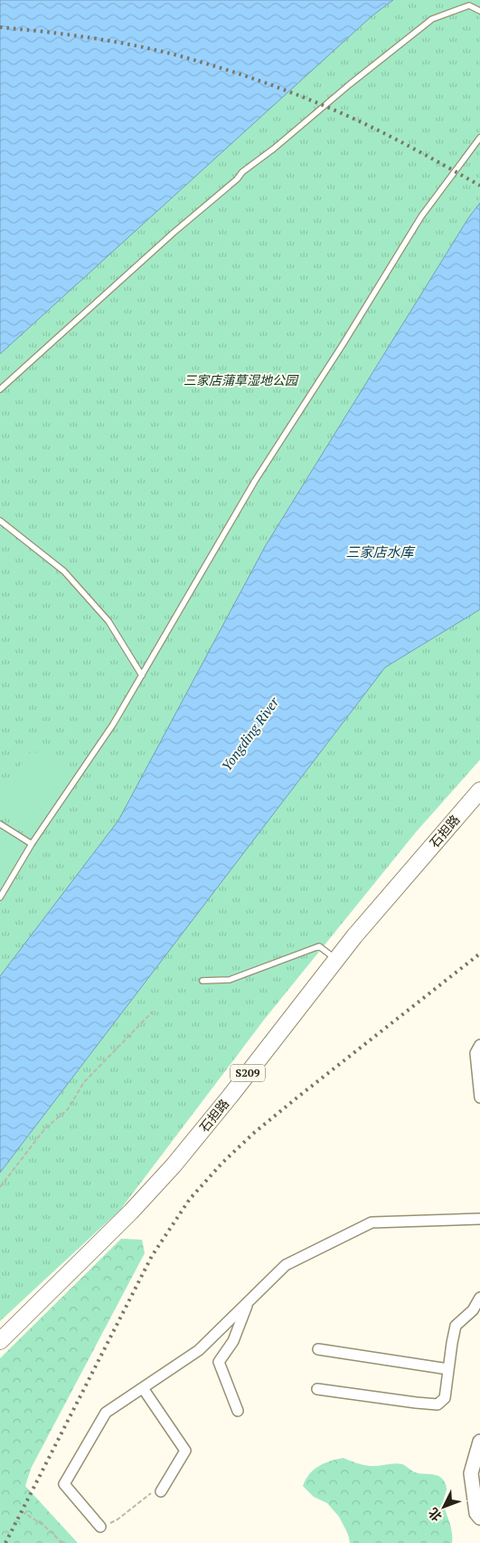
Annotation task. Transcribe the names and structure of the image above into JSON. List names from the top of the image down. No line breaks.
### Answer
{"streets":{"main road":["石担路","S209"]},"water":["三家店水库","Yongding River"],"parks":["三家店蒲草湿地公园"],"north":"bottom left"}
